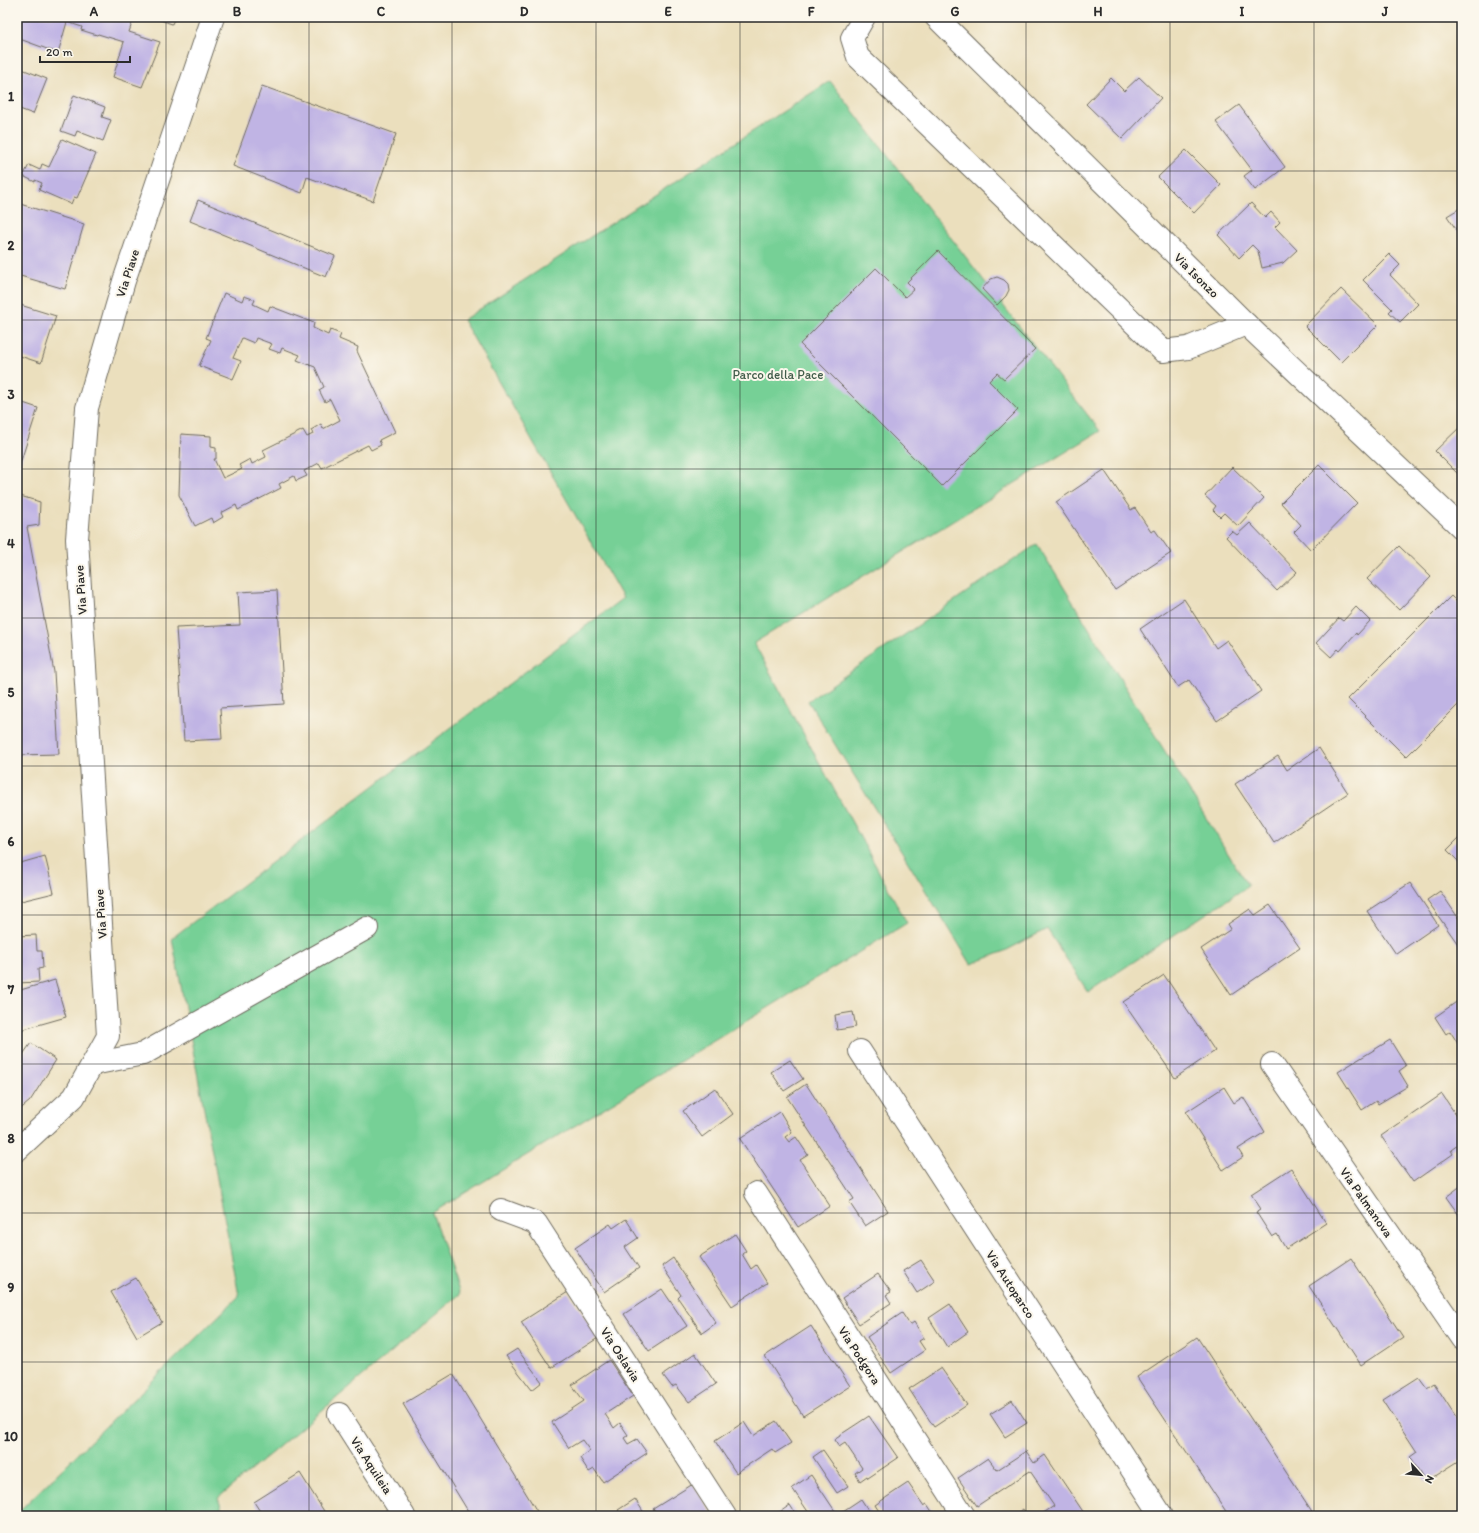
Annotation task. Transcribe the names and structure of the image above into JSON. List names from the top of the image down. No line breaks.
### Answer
{"streets":{"street":["Via Piave","Via Isonzo","Via Palmanova","Via Autoparco","Via Oslavia","Via Podgora","Via Aquileia"]},"parks":["Parco della Pace"],"scale_bar":"20 m","north":"bottom right","grid":{"columns":["A","B","C","D","E","F","G","H","I","J"],"rows":["1","2","3","4","5","6","7","8","9","10"]}}
